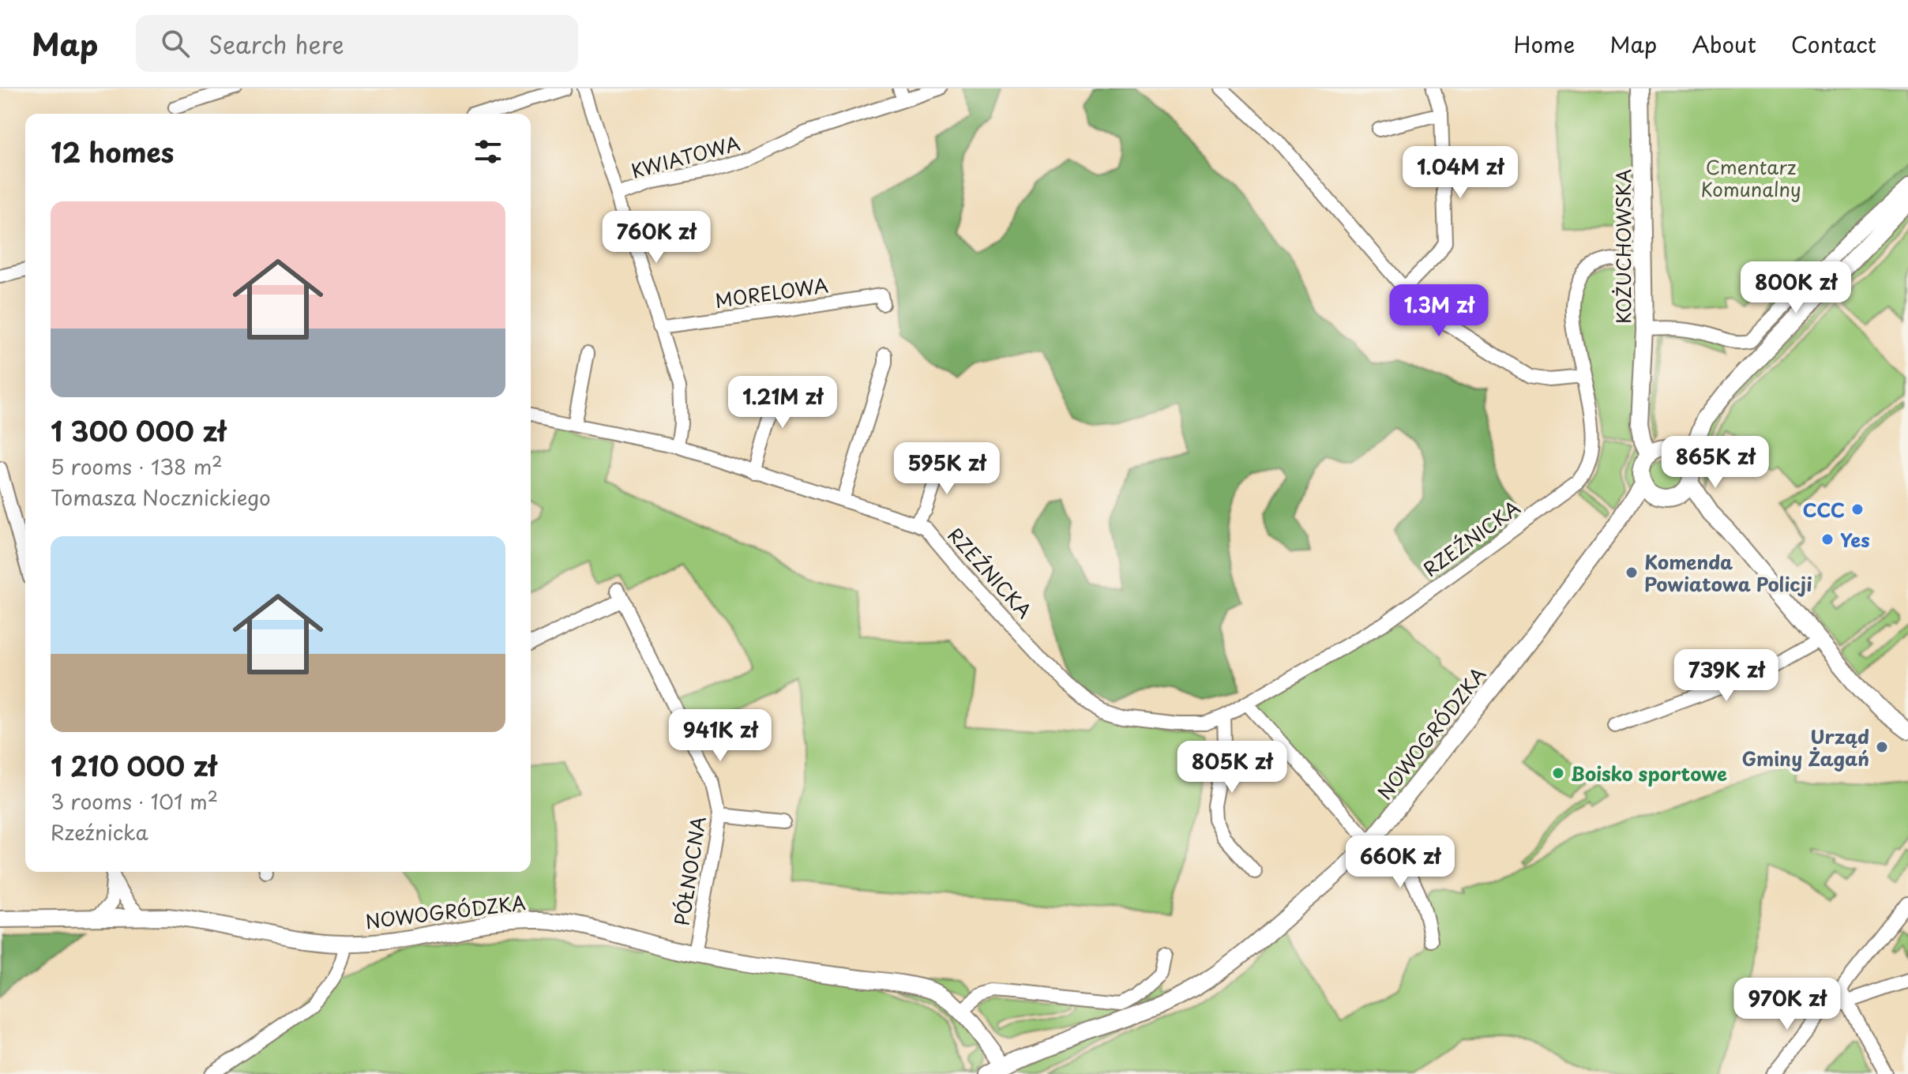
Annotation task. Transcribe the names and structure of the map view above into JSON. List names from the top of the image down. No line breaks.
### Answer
{"streets":{"main road":["KOŻUCHOWSKA","NOWOGRÓDZKA"],"street":["KWIATOWA","MORELOWA","RZEŹNICKA","PÓŁNOCNA"]},"crossings":[["KOŻUCHOWSKA","RZEŹNICKA"],["KOŻUCHOWSKA","NOWOGRÓDZKA"],["NOWOGRÓDZKA","PÓŁNOCNA"]],"parks":["Cmentarz Komunalny"],"places":["CCC","Yes","Komenda Powiatowa Policji","Urząd Gminy Żagań","Boisko sportowe"],"page":{"header":"Map","search":"Search here","nav":["Home","Map","About","Contact"],"heading":"12 homes","price":["1.04M zł","760K zł","800K zł","1.3M zł","1.21M zł","865K zł","595K zł","739K zł","941K zł","805K zł","660K zł","970K zł"],"list":[{"name":"1 300 000 zł","note":"5 rooms · 138 m² · Tomasza Nocznickiego"},{"name":"1 210 000 zł","note":"3 rooms · 101 m² · Rzeźnicka"}]}}
